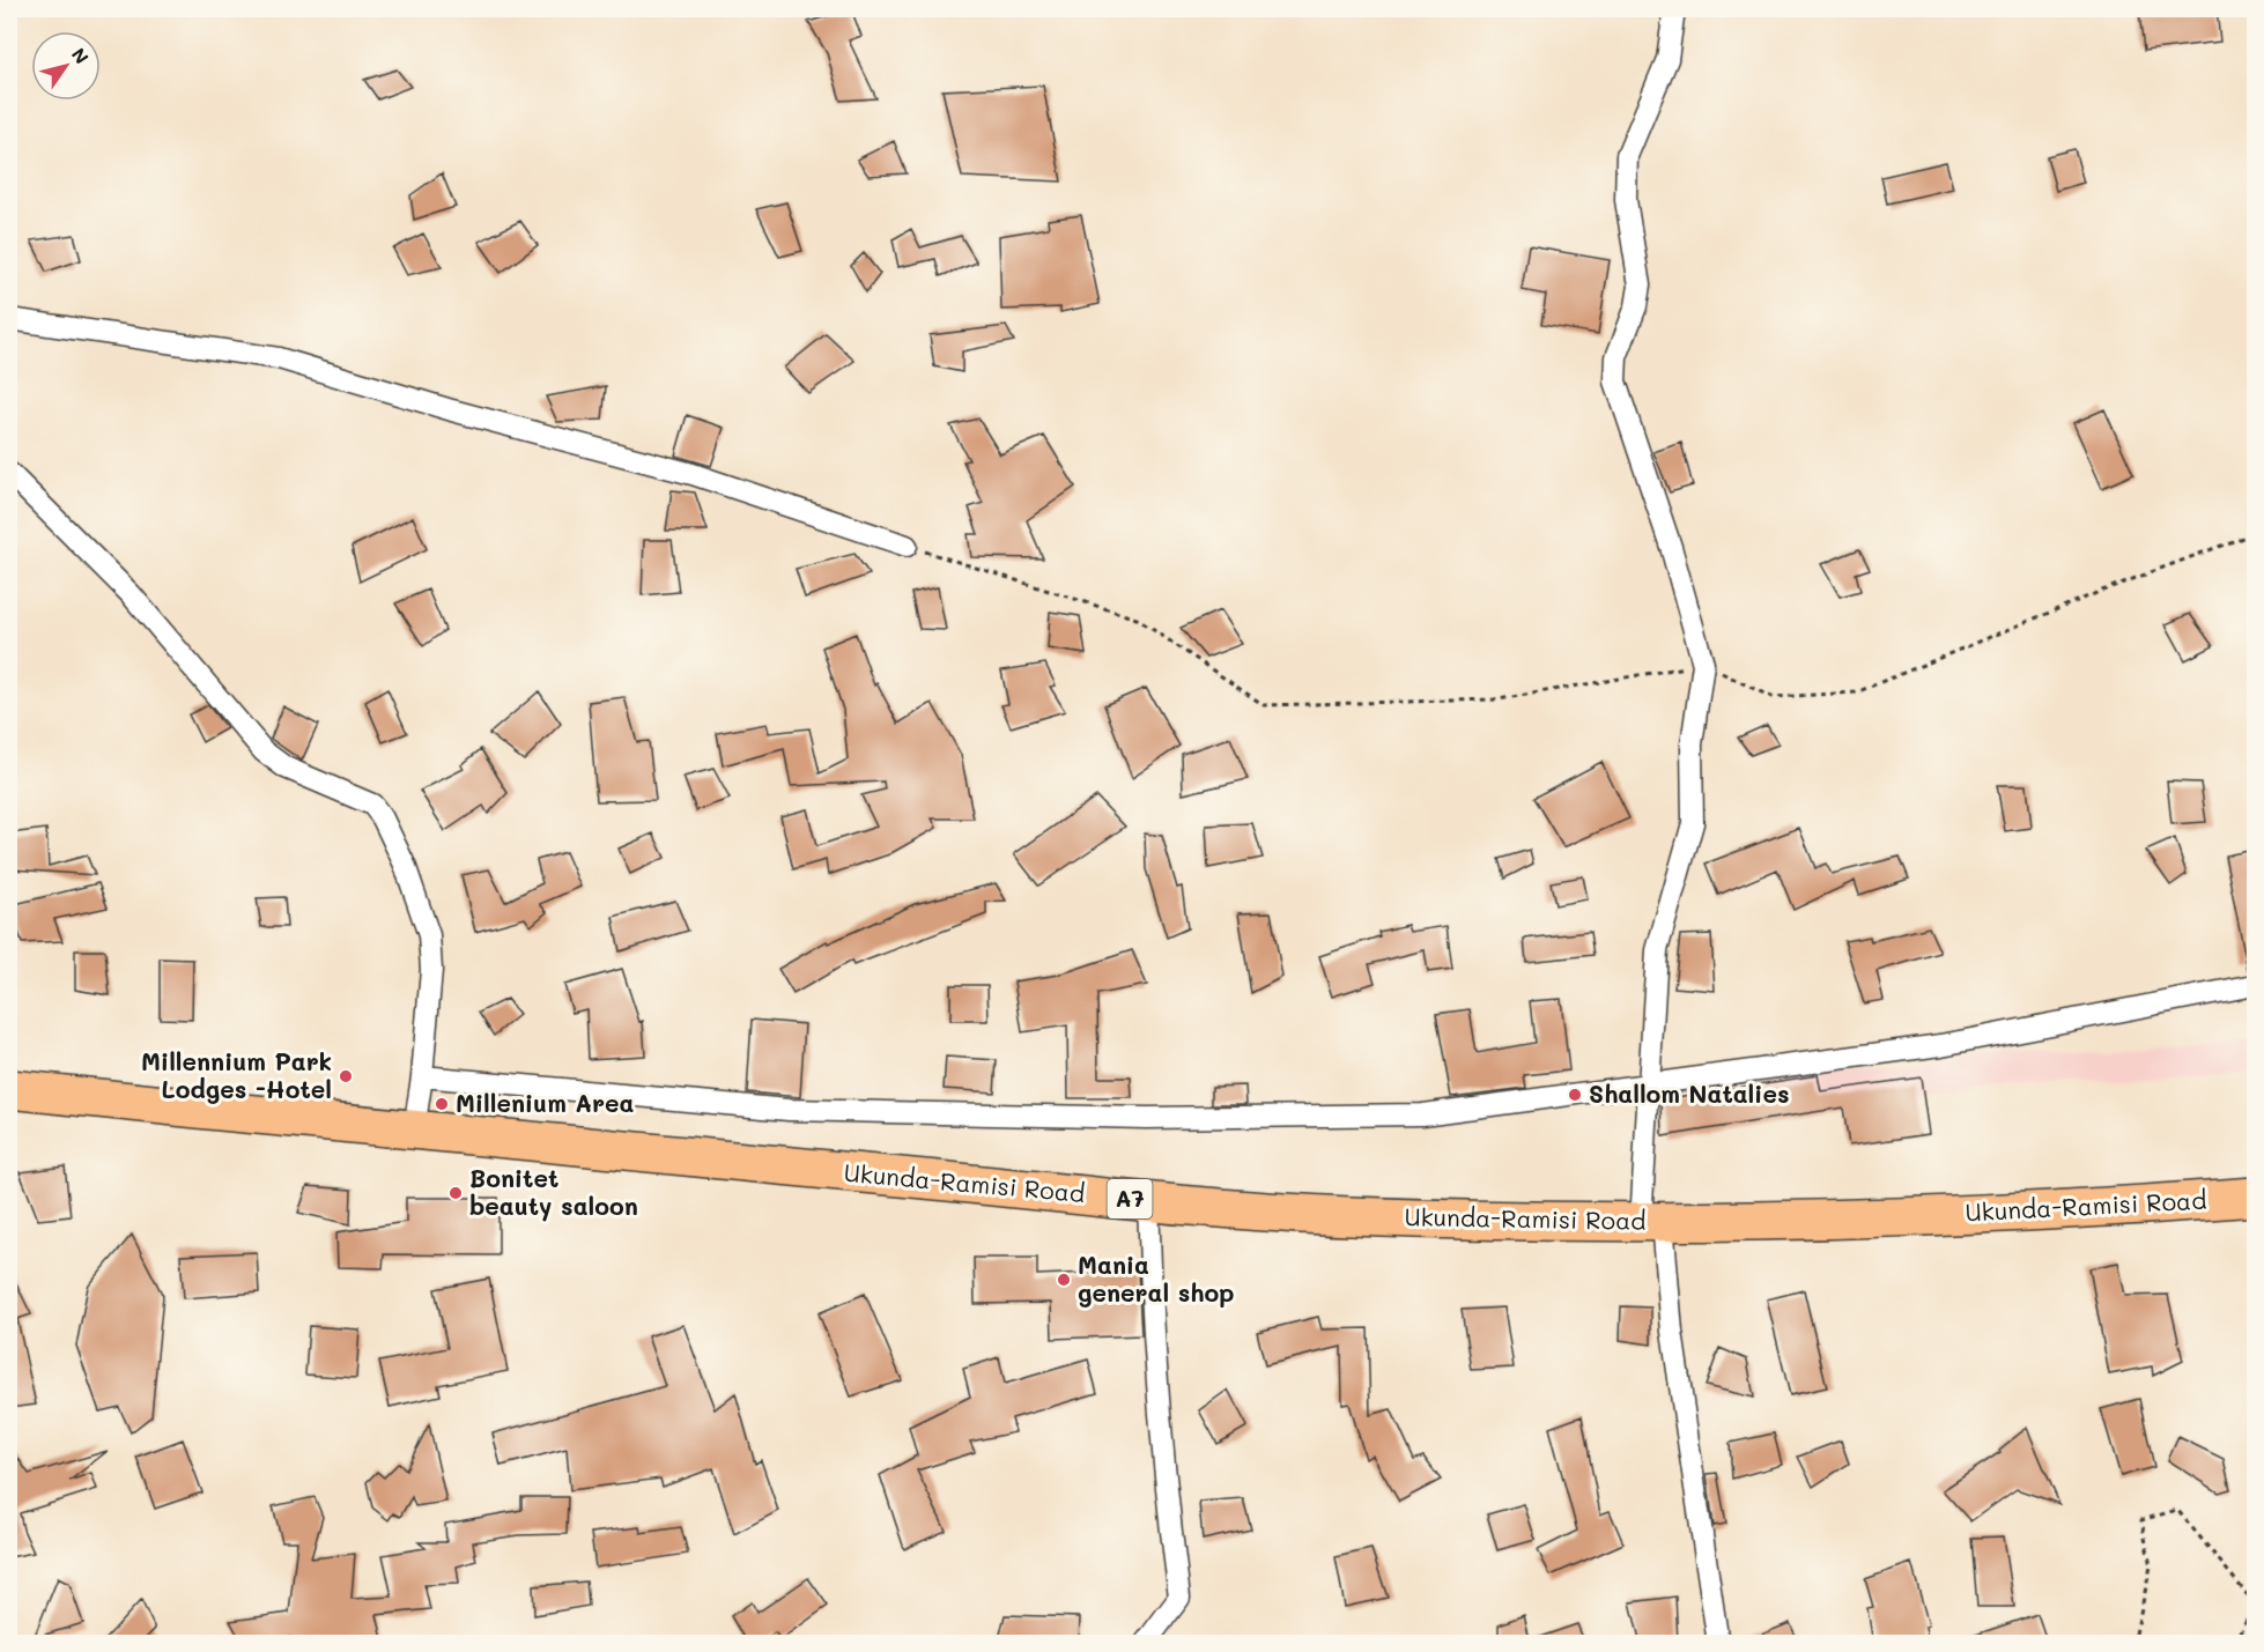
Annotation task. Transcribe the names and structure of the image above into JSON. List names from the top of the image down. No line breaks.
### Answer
{"streets":{"highway":["Ukunda-Ramisi Road","A7"]},"places":["Millennium Park Lodges -Hotel","Shallom Natalies","Millenium Area","Bonitet beauty saloon","Mania general shop"],"north":"top right"}
